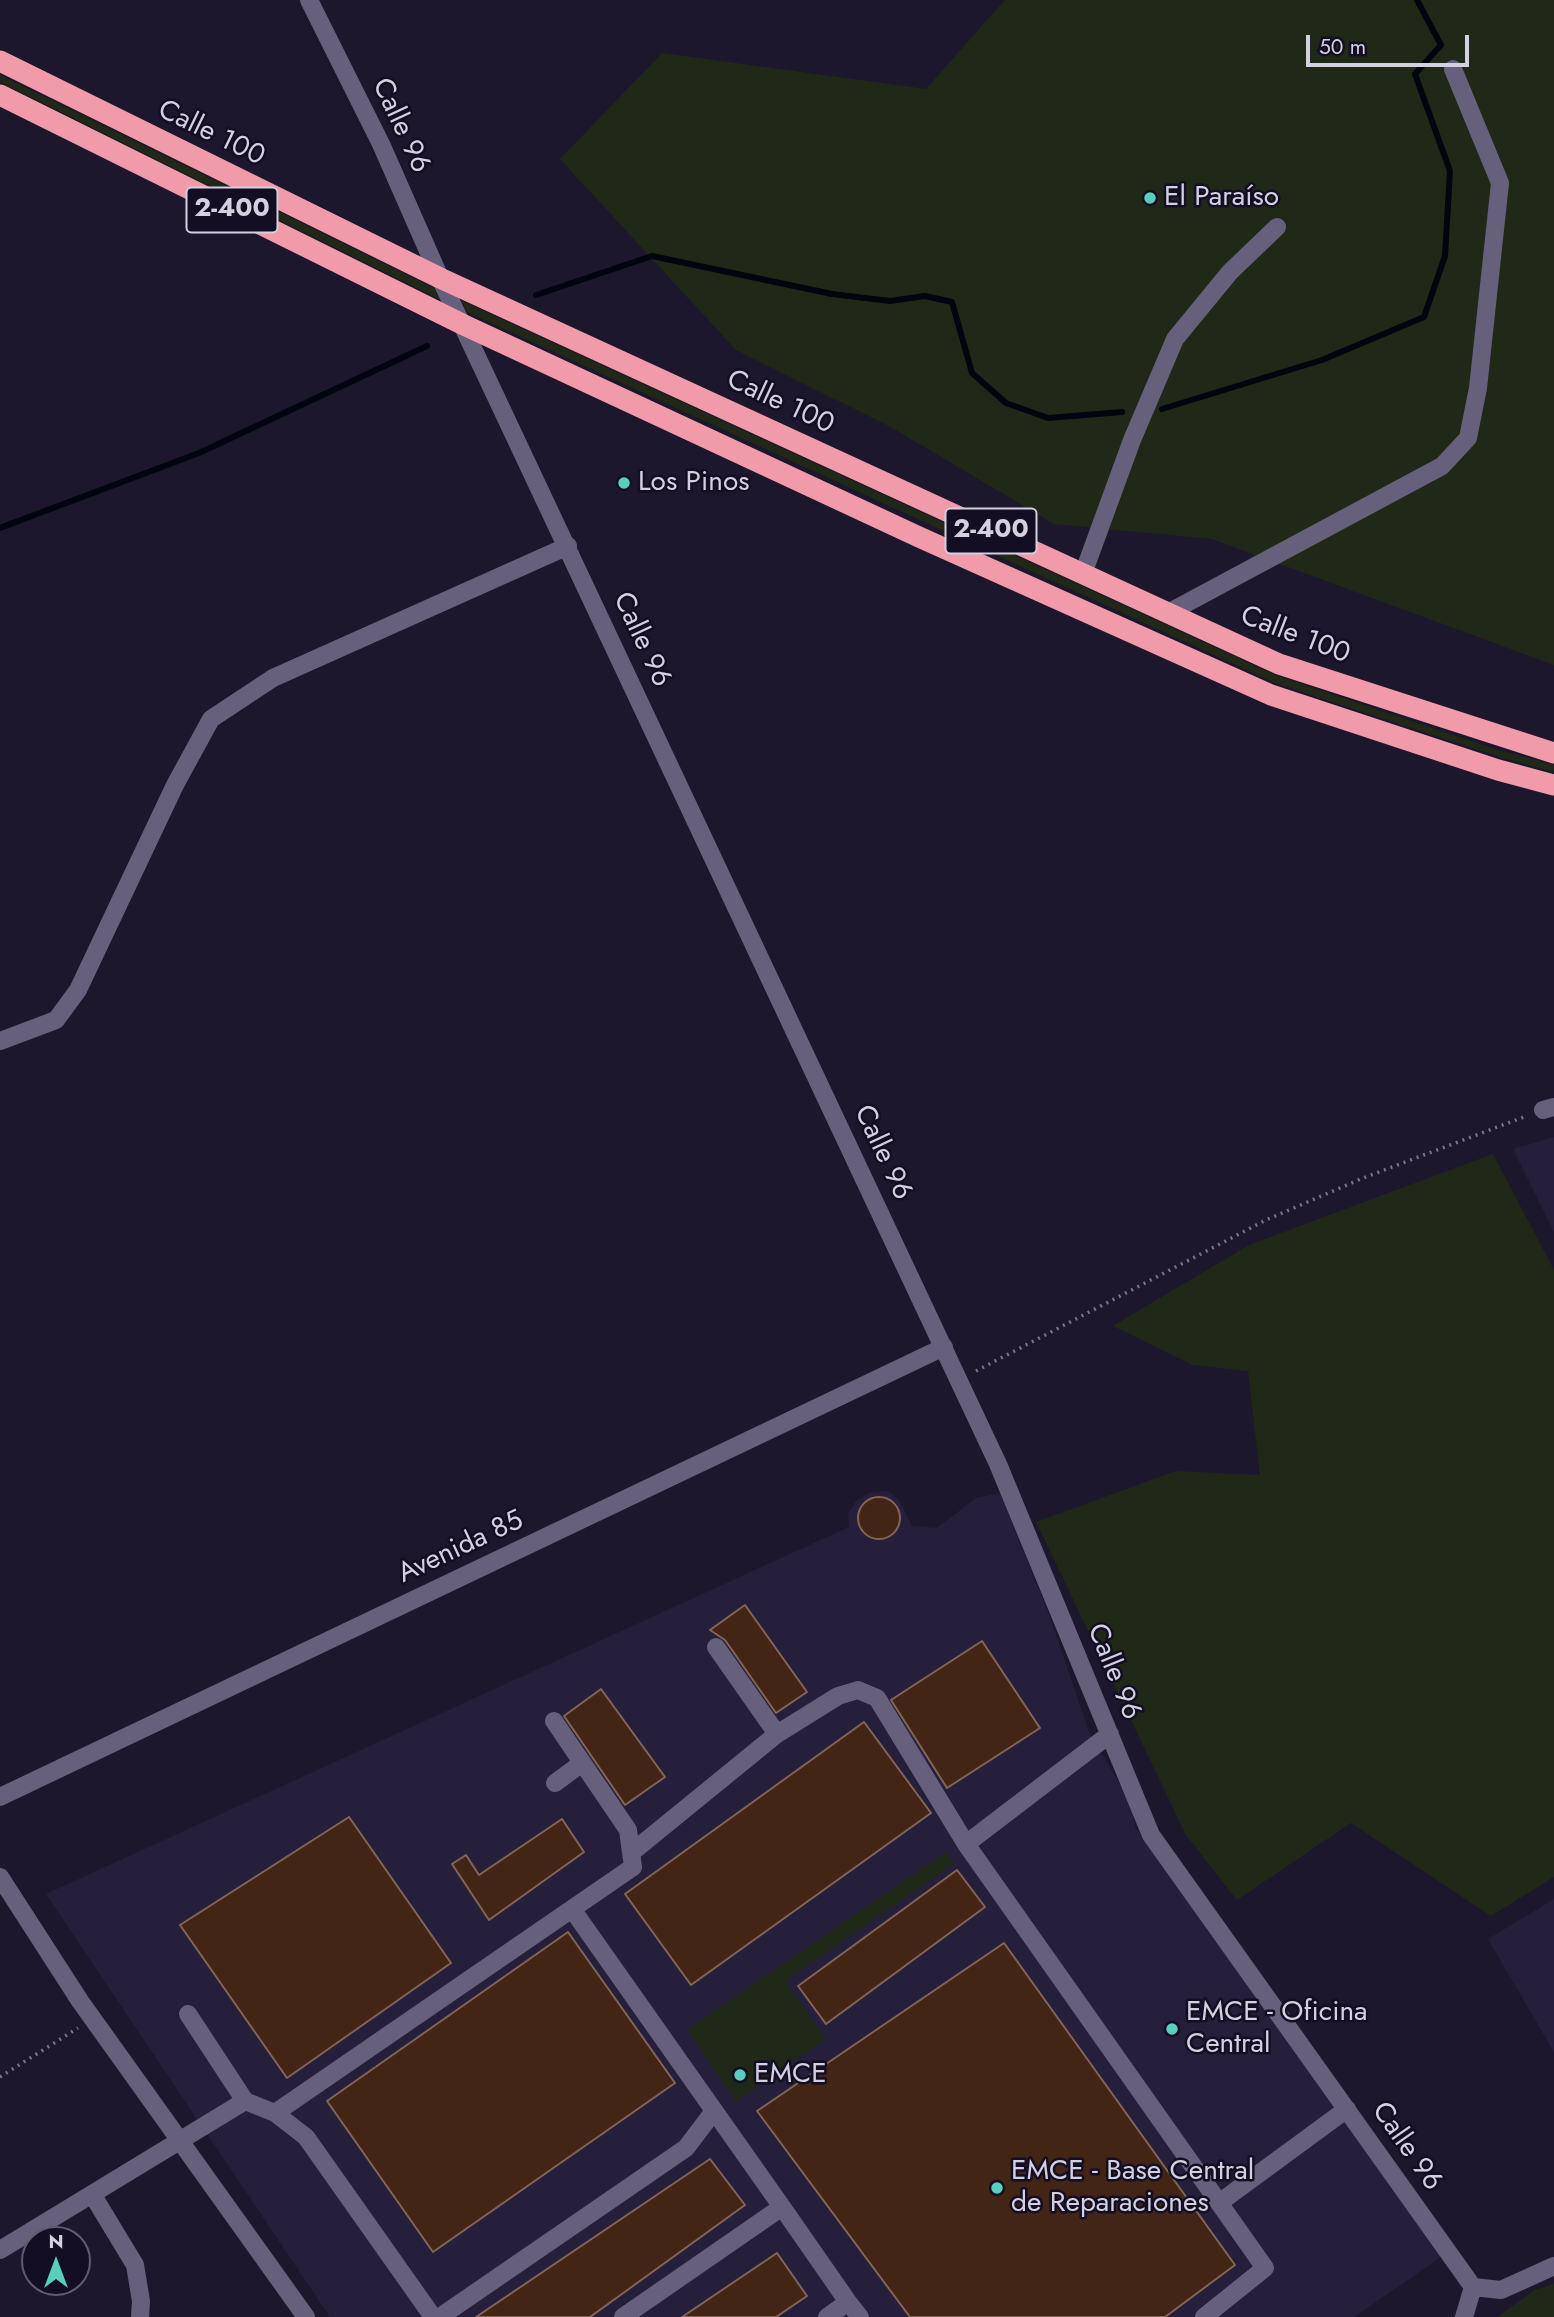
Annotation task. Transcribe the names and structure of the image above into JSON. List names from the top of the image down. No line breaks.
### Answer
{"streets":{"highway":["Calle 100","2-400"],"street":["Calle 96","Avenida 85"]},"crossings":[["Calle 96","Calle 100"],["Calle 96","Avenida 85"]],"places":["El Paraíso","Los Pinos","EMCE - Oficina Central","EMCE","EMCE - Base Central de Reparaciones"],"scale_bar":"50 m","north":"top"}
